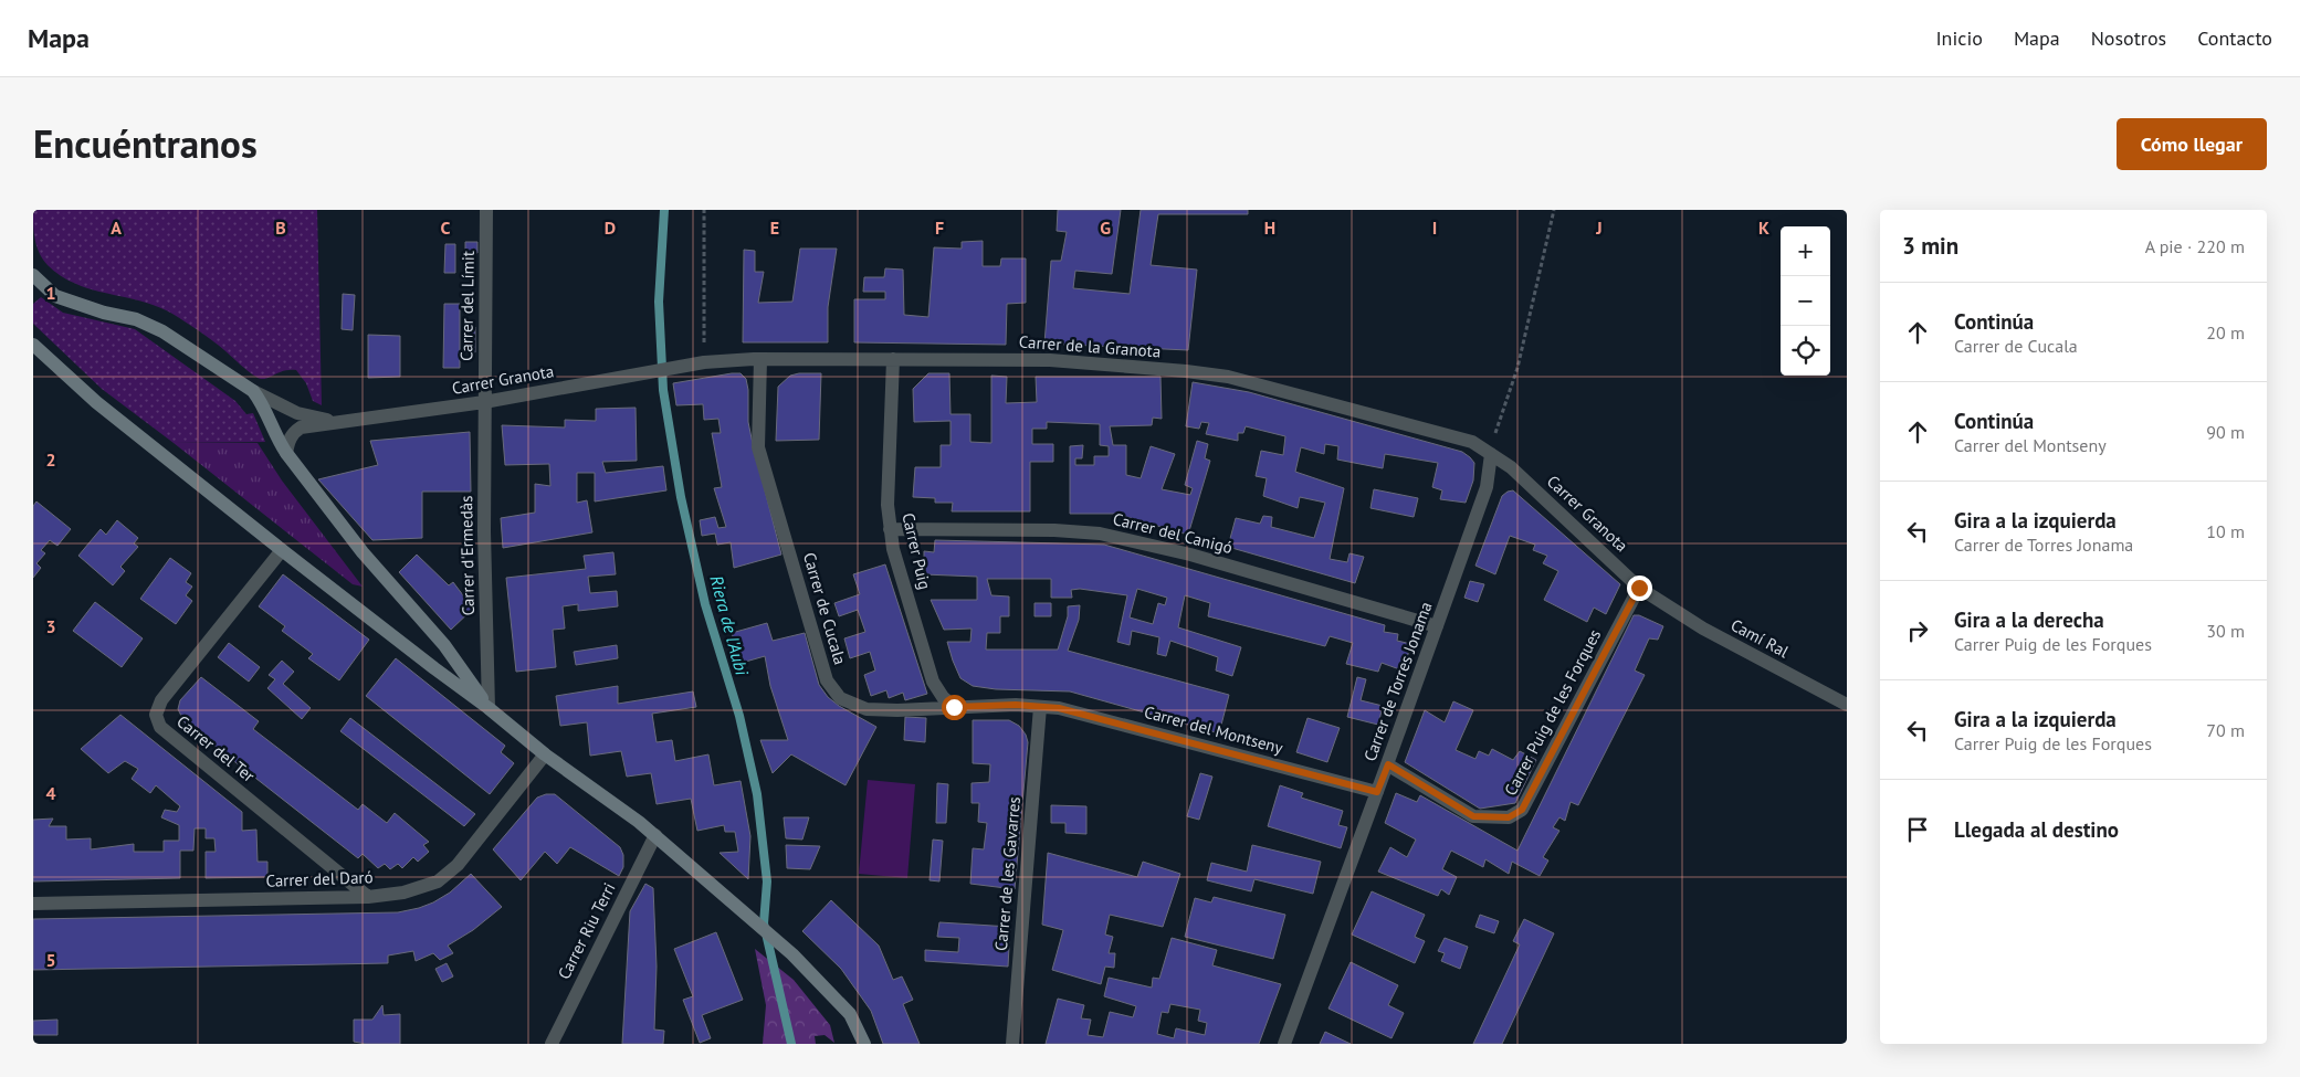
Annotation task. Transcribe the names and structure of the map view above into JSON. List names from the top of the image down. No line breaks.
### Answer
{"streets":{"street":["Carrer del Límit","Carrer de la Granota","Carrer Granota","Carrer del Canigó","Carrer Puig","Carrer d'Ermedàs","Carrer de Cucala","Camí Ral","Carrer de Torres Jonama","Carrer Puig de les Forques","Carrer del Montseny","Carrer del Ter","Carrer de les Gavarres","Carrer del Daró","Carrer Riu Terri"]},"crossings":[["Carrer del Límit","Carrer Granota"],["Carrer del Límit","Carrer d'Ermedàs"],["Carrer de la Granota","Carrer Granota"],["Carrer de la Granota","Carrer Puig"],["Carrer de la Granota","Carrer de Cucala"],["Carrer de la Granota","Carrer de Torres Jonama"],["Carrer Granota","Carrer d'Ermedàs"],["Carrer Granota","Camí Ral"],["Carrer Granota","Carrer de Torres Jonama"],["Carrer Granota","Carrer Puig de les Forques"],["Carrer del Canigó","Carrer Puig"],["Carrer del Canigó","Carrer de Torres Jonama"],["Carrer Puig","Carrer de Cucala"],["Carrer de Cucala","Carrer del Montseny"],["Carrer de Cucala","Carrer de les Gavarres"],["Carrer de Torres Jonama","Carrer Puig de les Forques"],["Carrer de Torres Jonama","Carrer del Montseny"],["Carrer del Montseny","Carrer de les Gavarres"],["Carrer del Ter","Carrer del Daró"]],"water":["Riera de l'Aubi"],"page":{"header":"Mapa","nav":["Inicio","Mapa","Nosotros","Contacto"],"title":"Encuéntranos","buttons":"Cómo llegar","heading":["3 min","A pie · 220 m"],"map_buttons":["+","−"],"list":[["Continúa","Carrer de Cucala","20 m"],["Continúa","Carrer del Montseny","90 m"],["Gira a la izquierda","Carrer de Torres Jonama","10 m"],["Gira a la derecha","Carrer Puig de les Forques","30 m"],["Gira a la izquierda","Carrer Puig de les Forques","70 m"],"Llegada al destino"]},"grid":{"columns":["A","B","C","D","E","F","G","H","I","J","K"],"rows":["1","2","3","4","5"]}}
